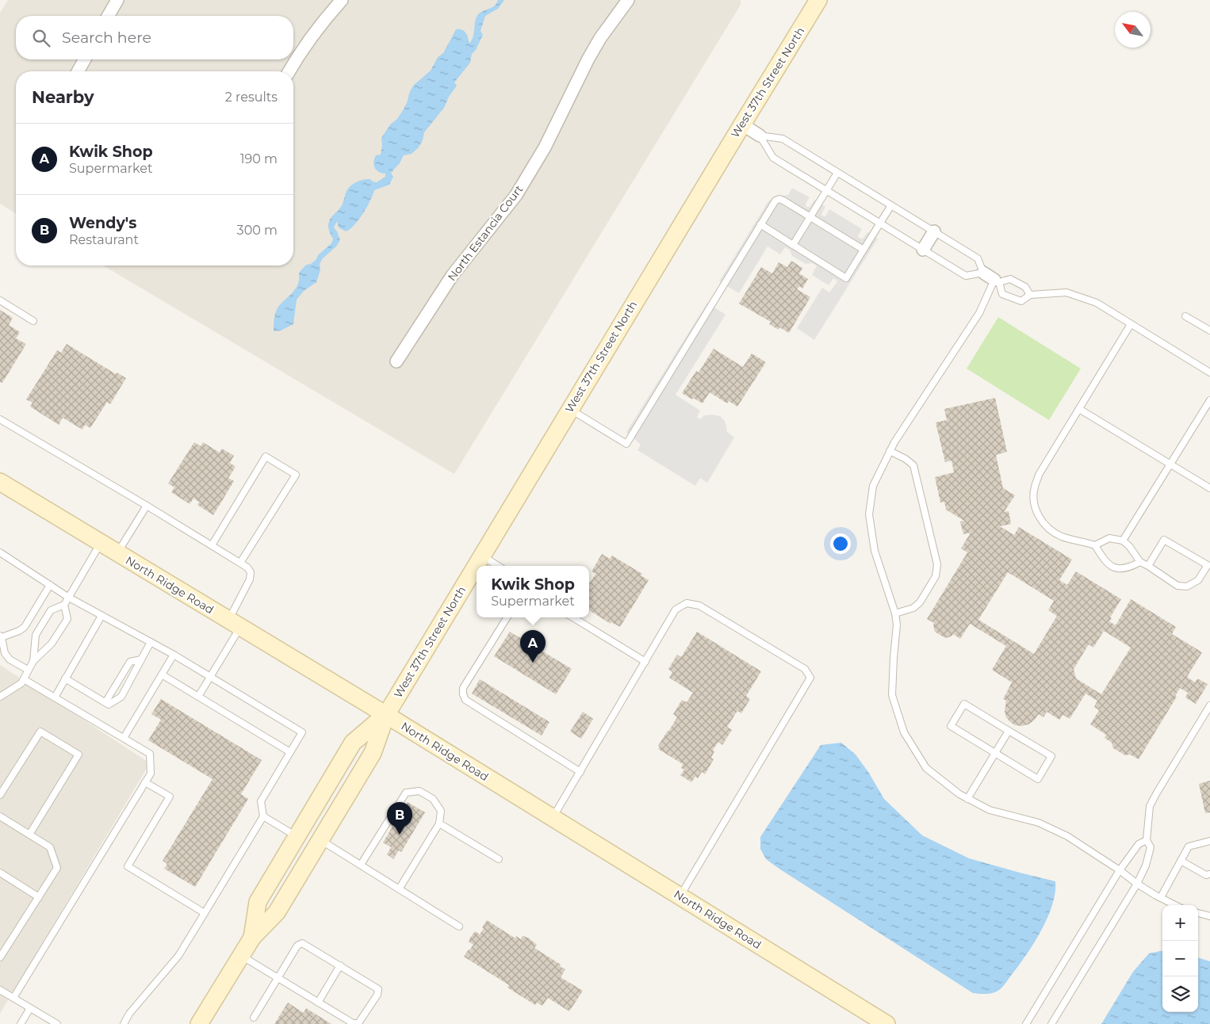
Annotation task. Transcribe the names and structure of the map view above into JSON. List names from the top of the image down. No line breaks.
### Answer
{"streets":{"street":["West 37th Street North","North Estancia Court","North Ridge Road"]},"crossings":[["West 37th Street North","North Ridge Road"]],"north":"top left","page":{"search":"Search here","heading":["Nearby","2 results"],"list":[{"mark":"A","name":"Kwik Shop","note":"Supermarket","value":"190 m"},{"mark":"B","name":"Wendy's","note":"Restaurant","value":"300 m"}],"popup":["Kwik Shop","Supermarket"],"pins":["A","B"],"map_buttons":["+","−"]}}
